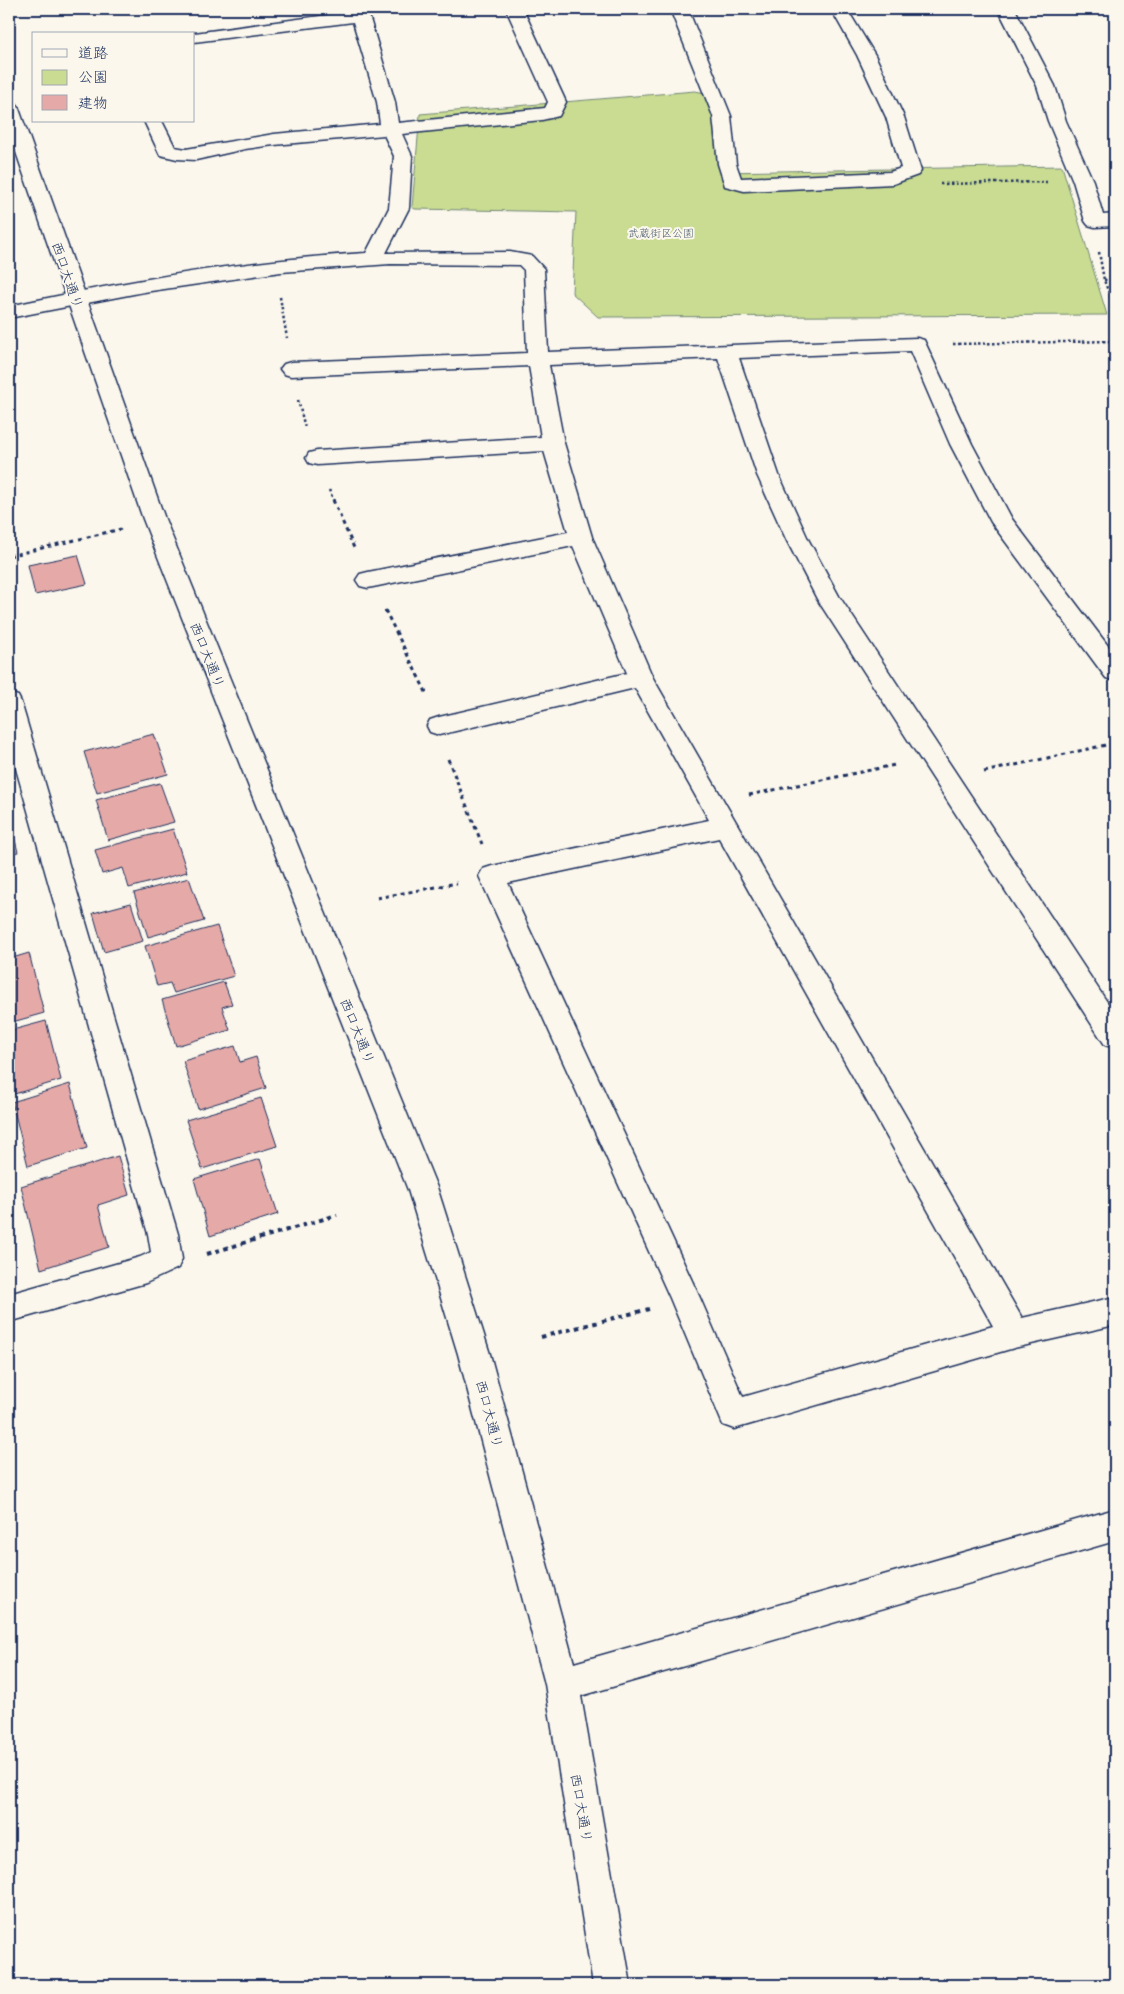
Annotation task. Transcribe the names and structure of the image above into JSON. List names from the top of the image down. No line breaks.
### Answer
{"streets":{"street":["西口大通り"]},"parks":["武蔵街区公園"],"legend":["道路","公園","建物"]}
